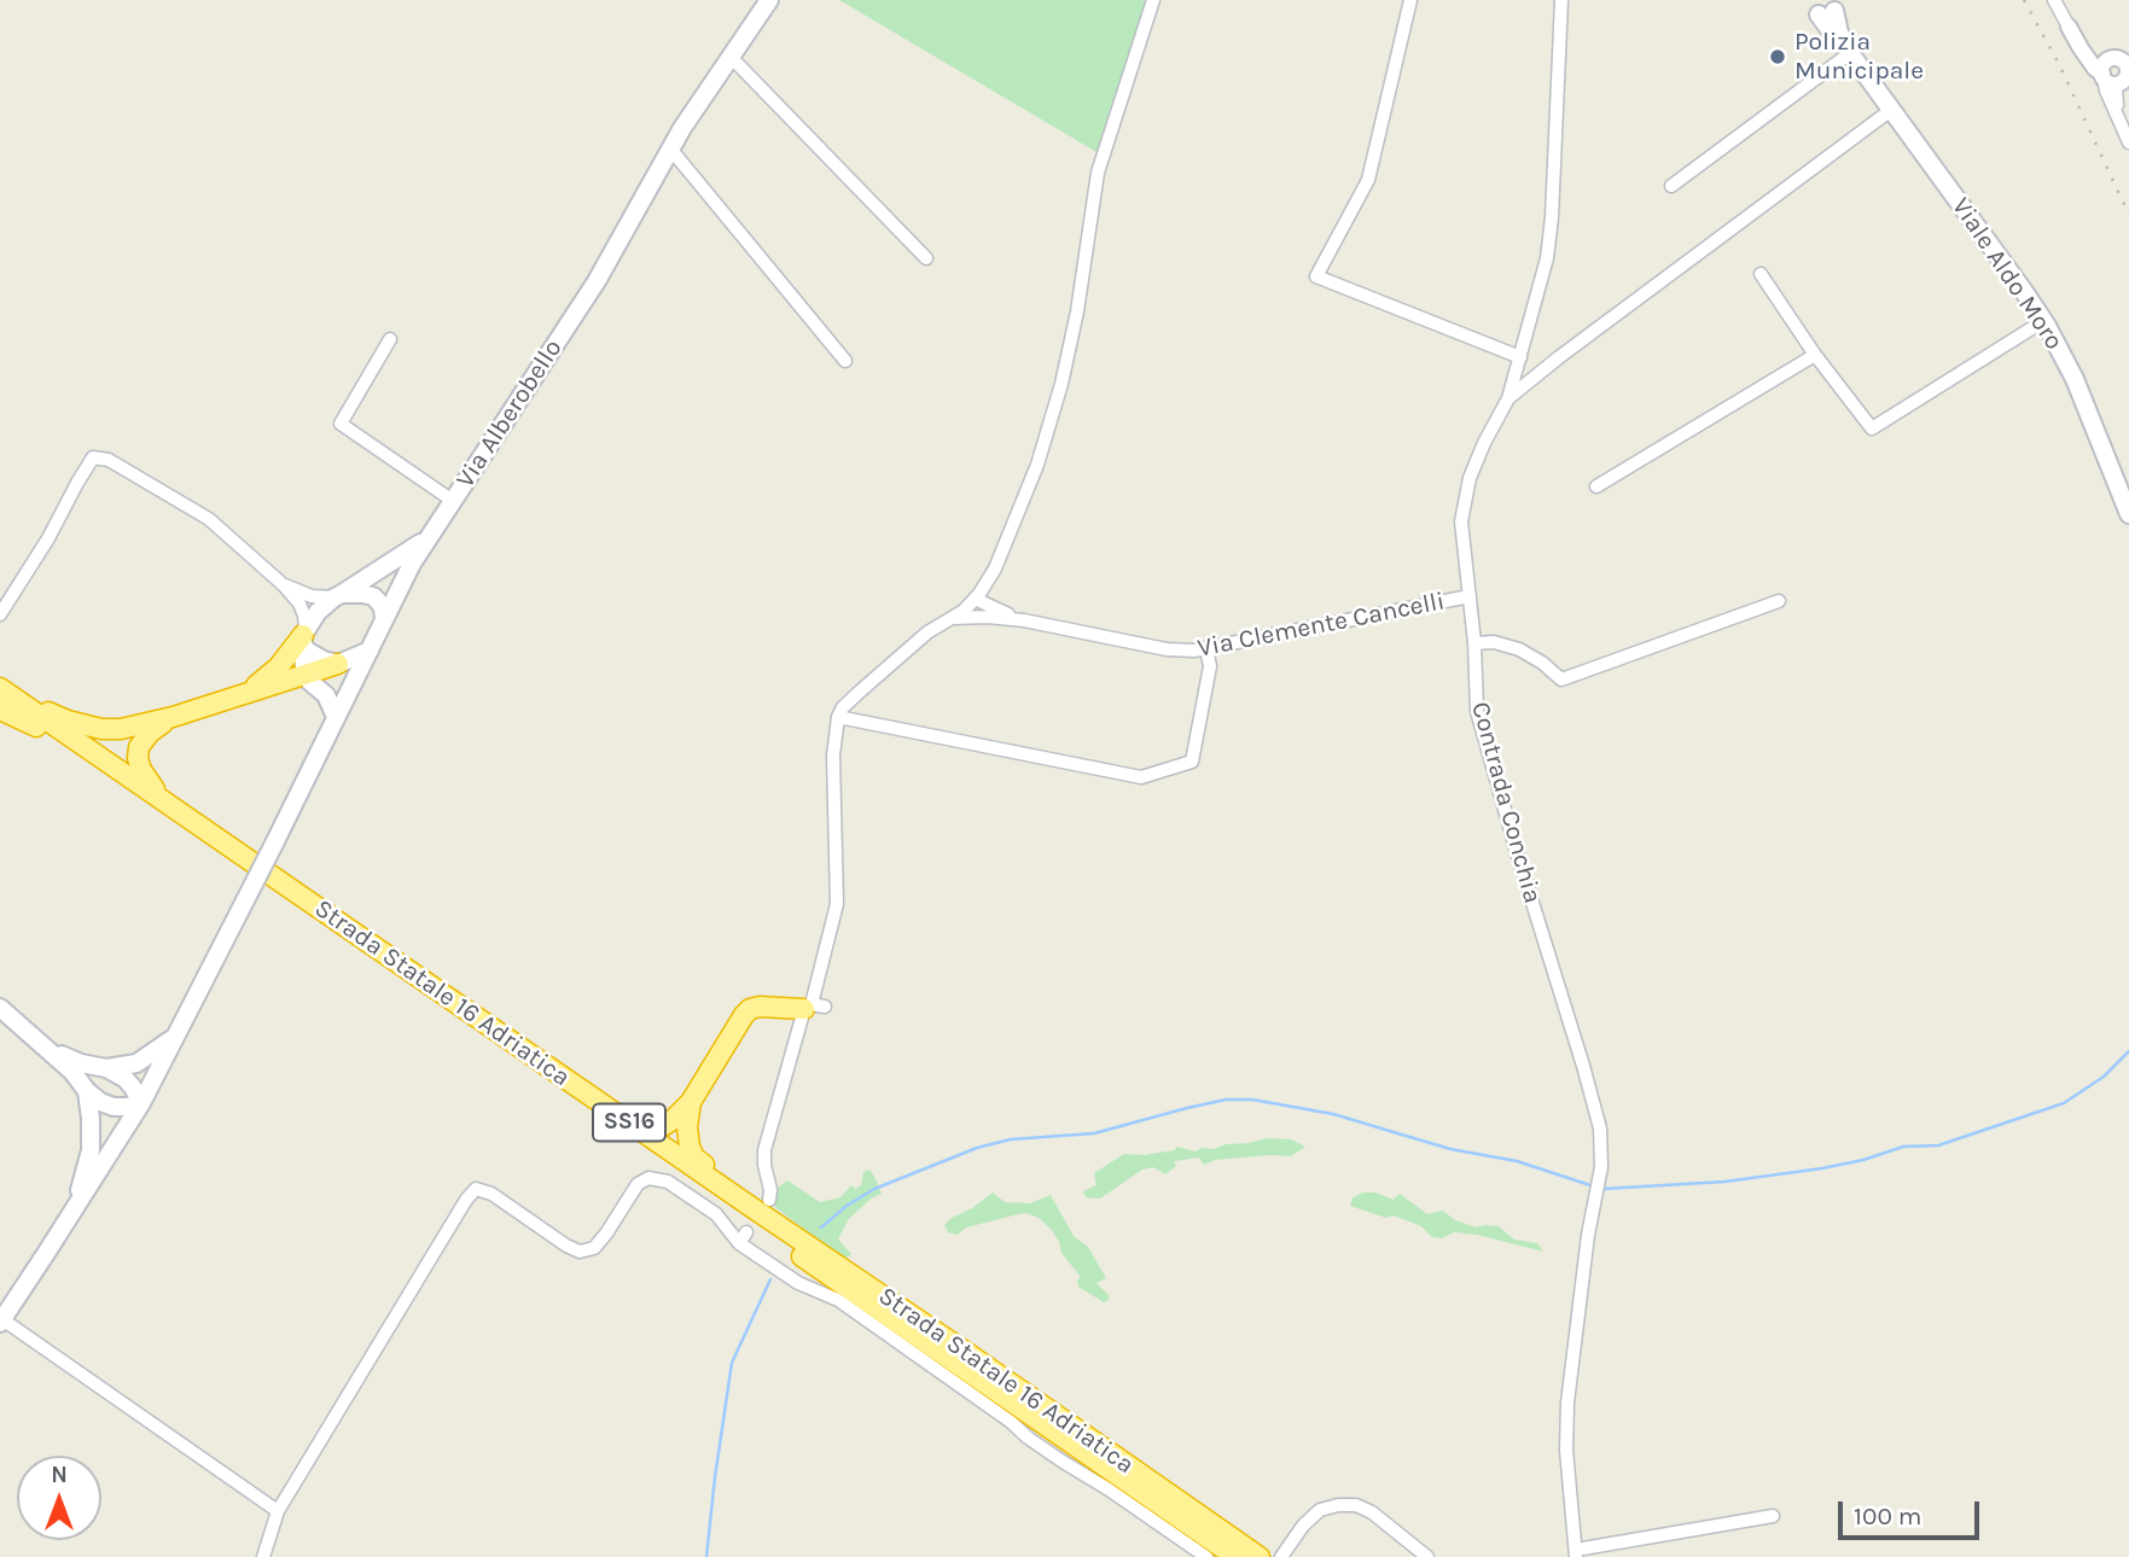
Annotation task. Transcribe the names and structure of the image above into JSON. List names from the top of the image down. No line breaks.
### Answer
{"streets":{"highway":["Strada Statale 16 Adriatica","SS16"],"main road":["Viale Aldo Moro","Via Alberobello"],"street":["Via Clemente Cancelli","Contrada Conchia"]},"crossings":[["Via Clemente Cancelli","Contrada Conchia"]],"places":["Polizia Municipale"],"scale_bar":"100 m","north":"top"}
